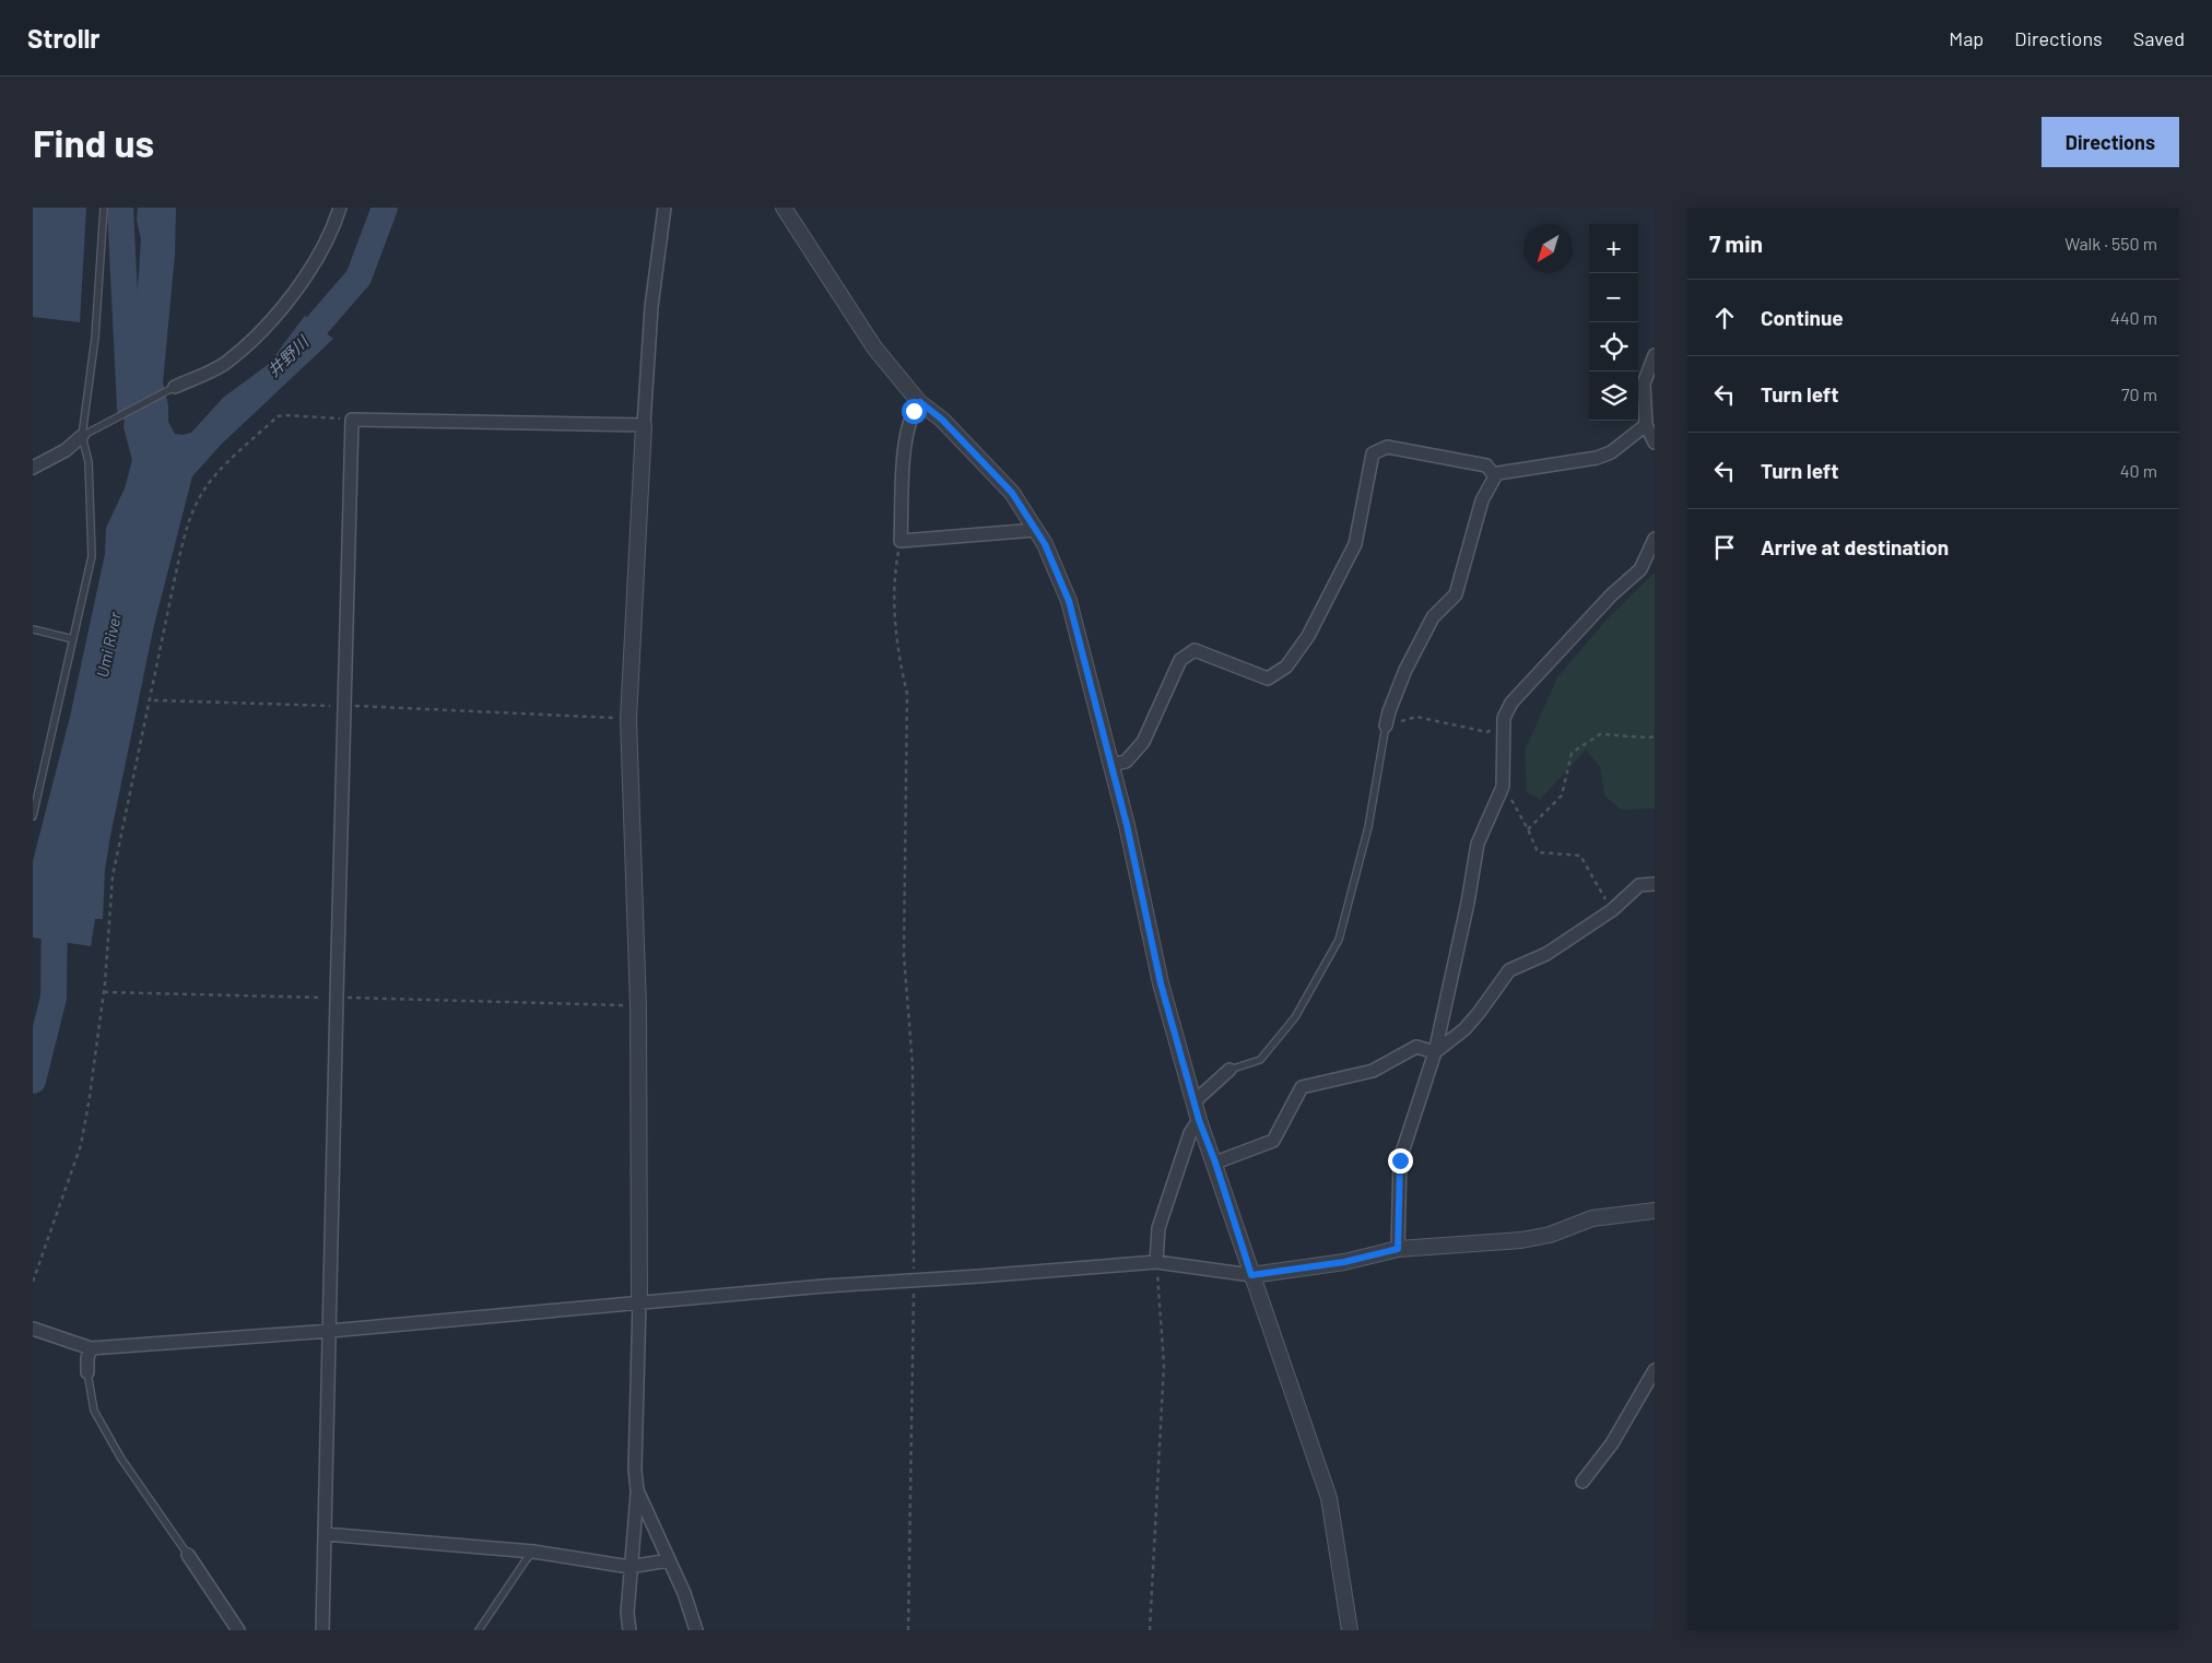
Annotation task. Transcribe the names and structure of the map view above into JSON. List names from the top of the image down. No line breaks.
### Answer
{"water":["井野川","Umi River"],"north":"bottom left","page":{"header":"Strollr","nav":["Map","Directions","Saved"],"buttons":"Directions","title":"Find us","heading":["7 min","Walk · 550 m"],"map_buttons":["+","−"],"list":[["Continue","440 m"],["Turn left","70 m"],["Turn left","40 m"],"Arrive at destination"]}}
